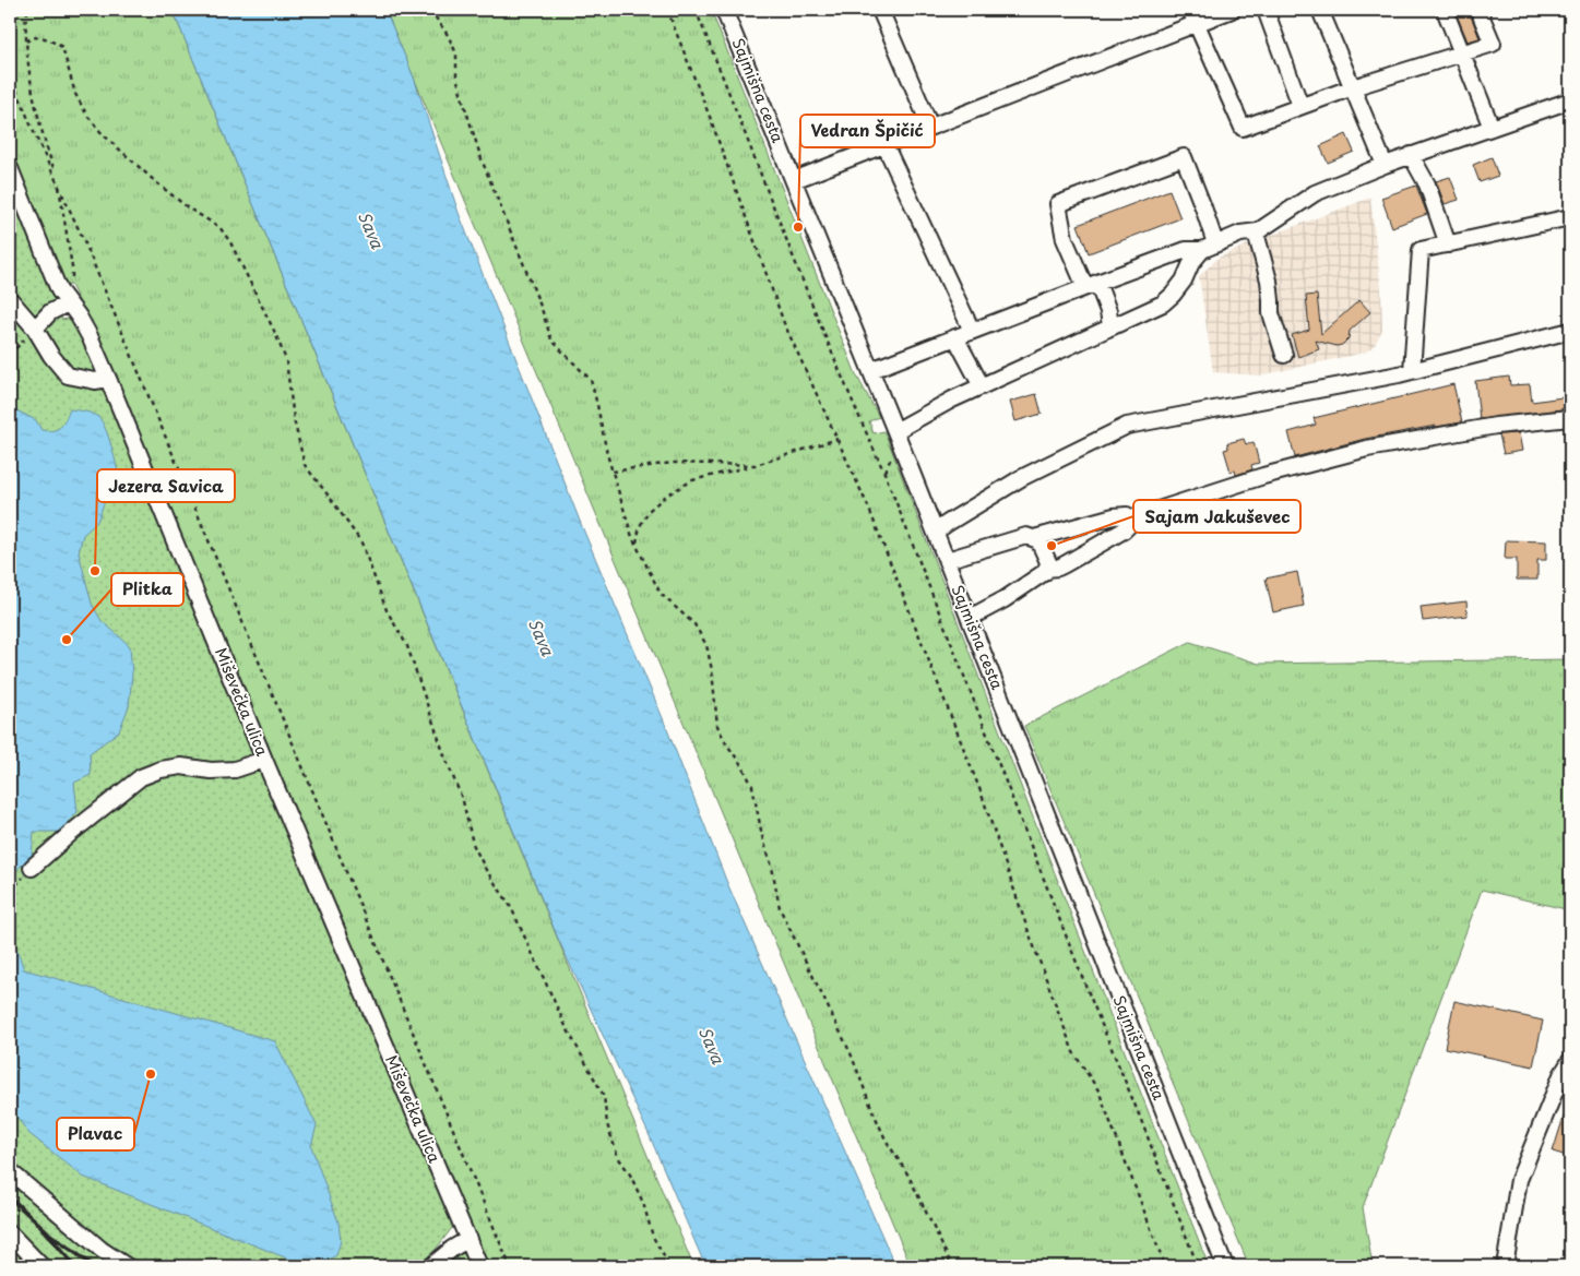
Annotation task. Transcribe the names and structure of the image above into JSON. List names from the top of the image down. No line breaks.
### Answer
{"streets":{"street":["Sajmišna cesta","Miševečka ulica"]},"water":["Sava"],"places":["Vedran Špičić","Sajam Jakuševec","Jezera Savica","Plitka","Plavac"]}
